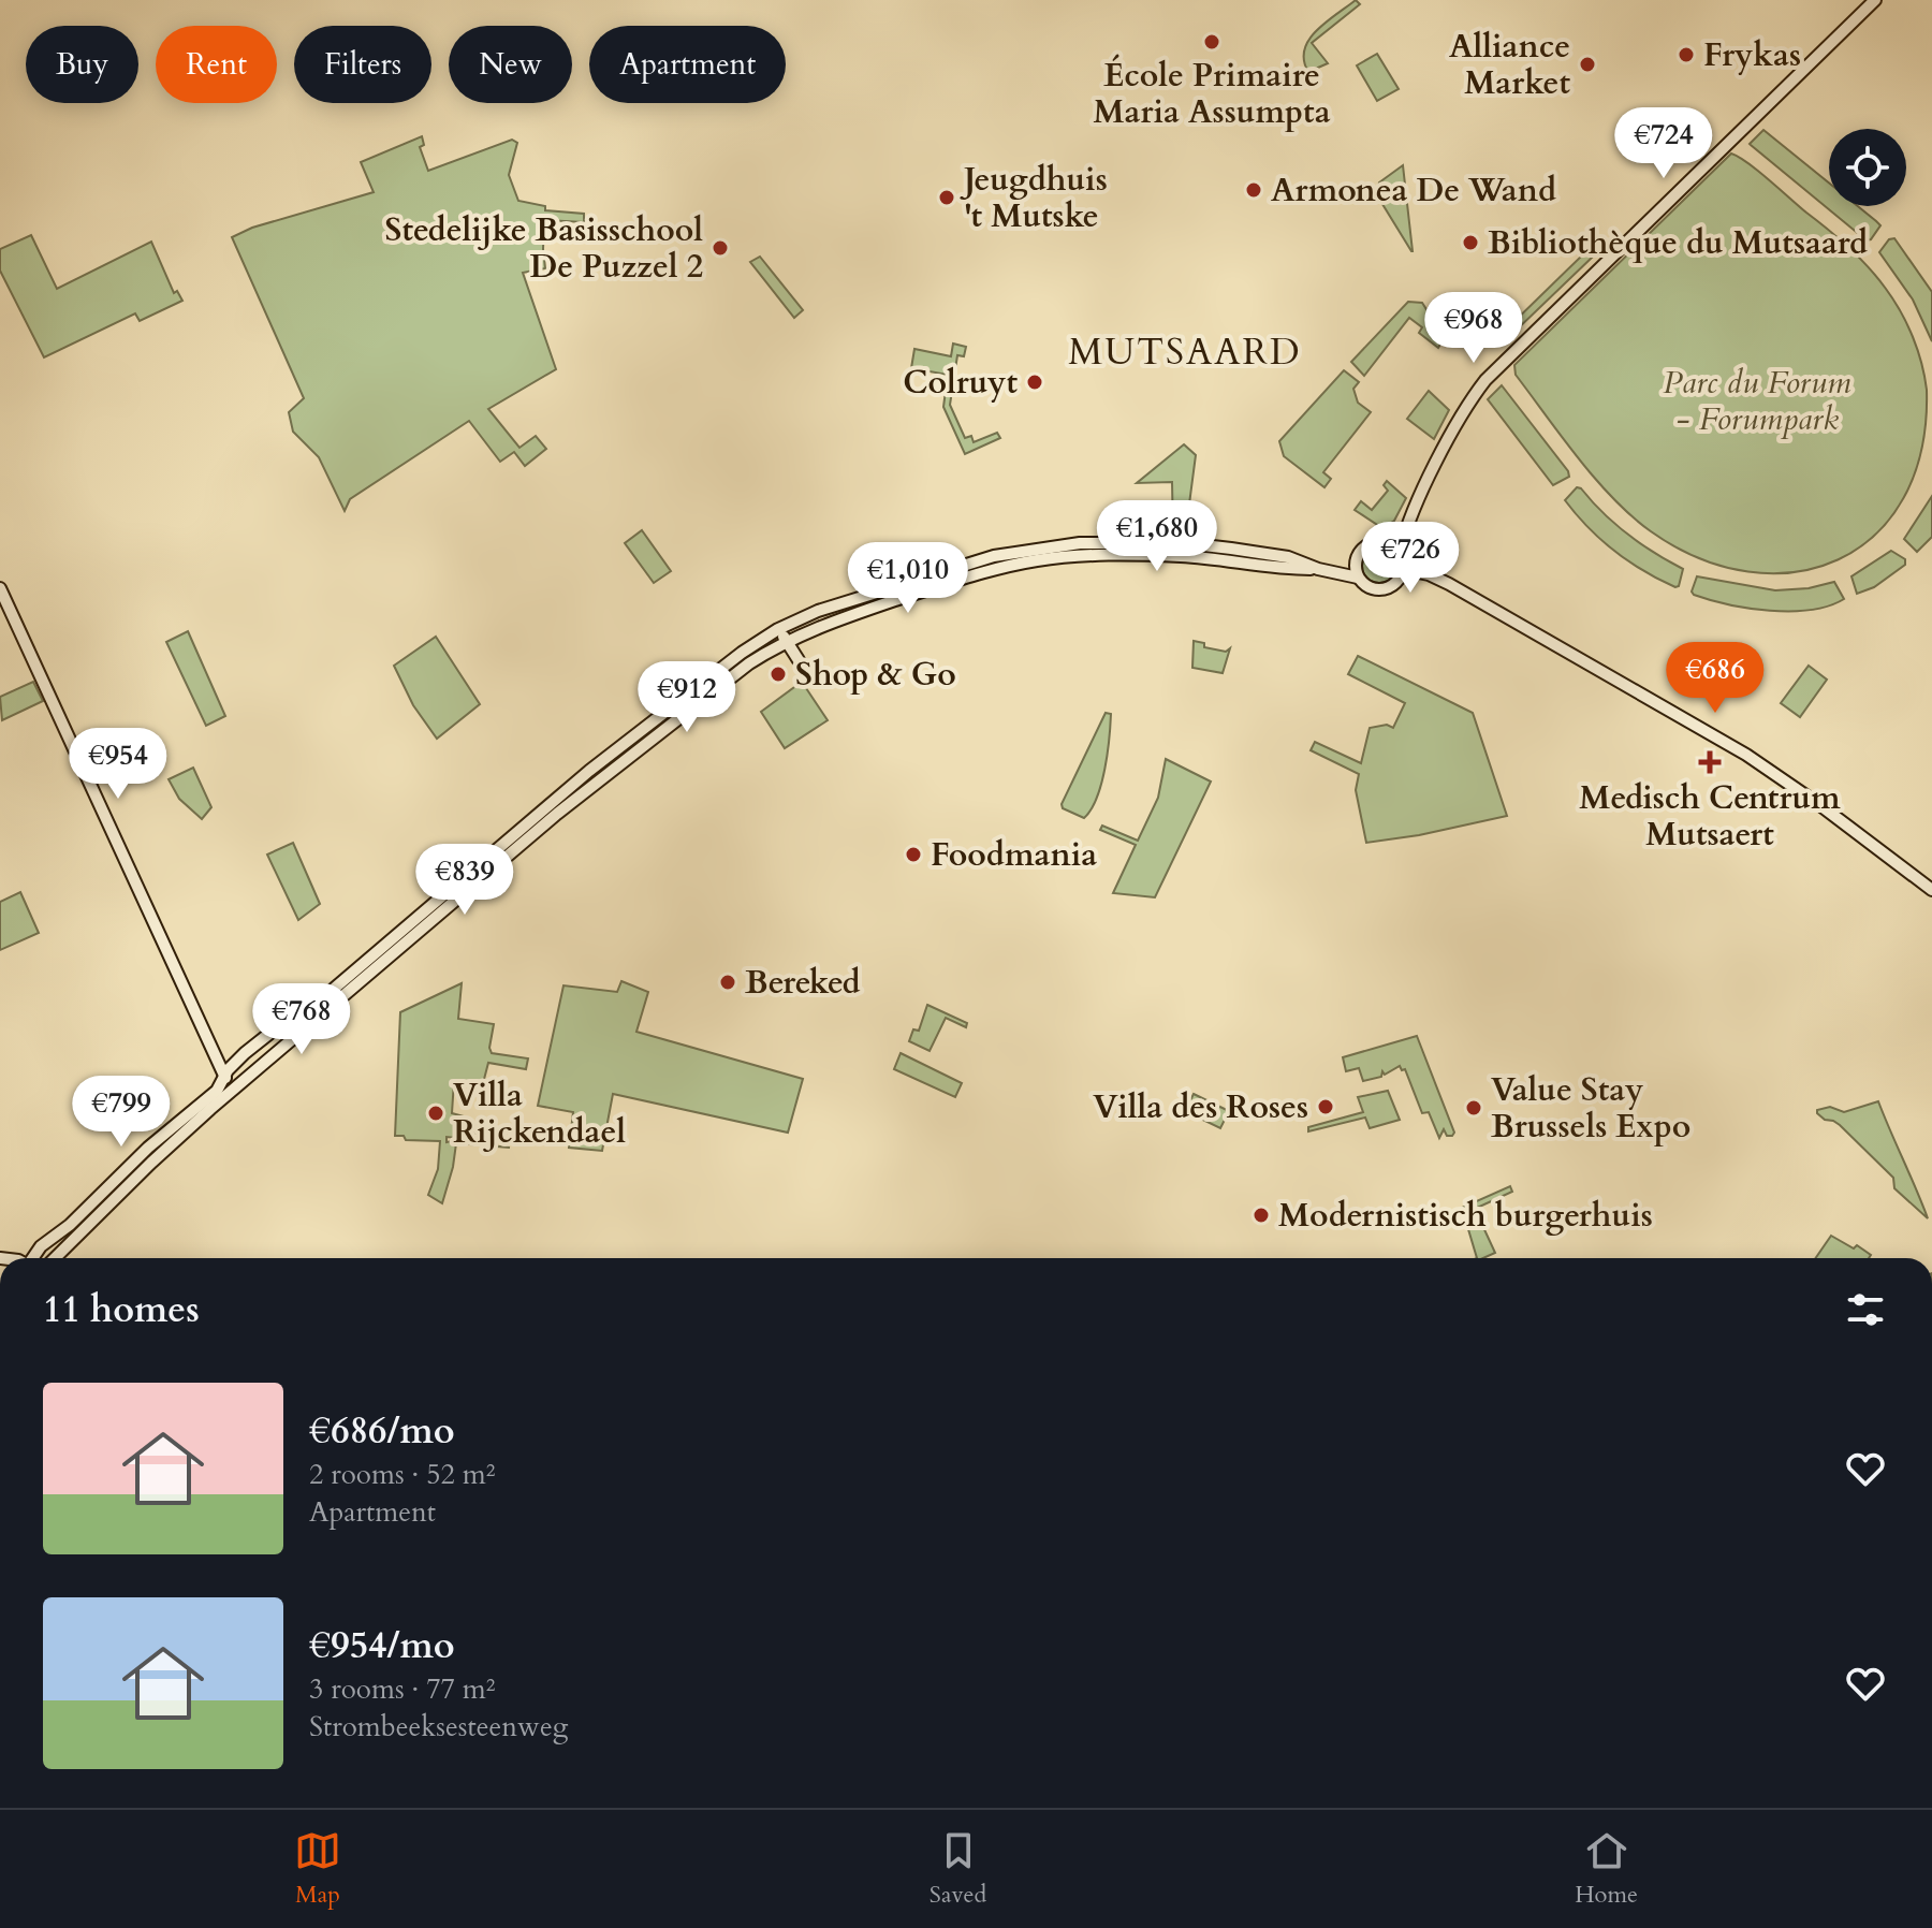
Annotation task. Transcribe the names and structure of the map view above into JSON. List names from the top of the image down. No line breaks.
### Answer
{"districts":["MUTSAARD"],"parks":["Parc du Forum - Forumpark"],"places":{"other":["École Primaire Maria Assumpta","Frykas","Alliance Market","Armonea De Wand","Jeugdhuis 't Mutske","Bibliothèque du Mutsaard","Stedelijke Basisschool De Puzzel 2","Colruyt","Shop & Go","Foodmania","Bereked","Villa des Roses","Value Stay Brussels Expo","Villa Rijckendael","Modernistisch burgerhuis"],"health":["Medisch Centrum Mutsaert"]},"page":{"chip":["Buy","Rent","Filters","New","Apartment"],"price":["€724","€968","€1,680","€726","€1,010","€686","€912","€954","€839","€768","€799"],"heading":"11 homes","list":[{"name":"€686/mo","note":"2 rooms · 52 m² · Apartment"},{"name":"€954/mo","note":"3 rooms · 77 m² · Strombeeksesteenweg"}],"tabs":["Map","Saved","Home"]}}
